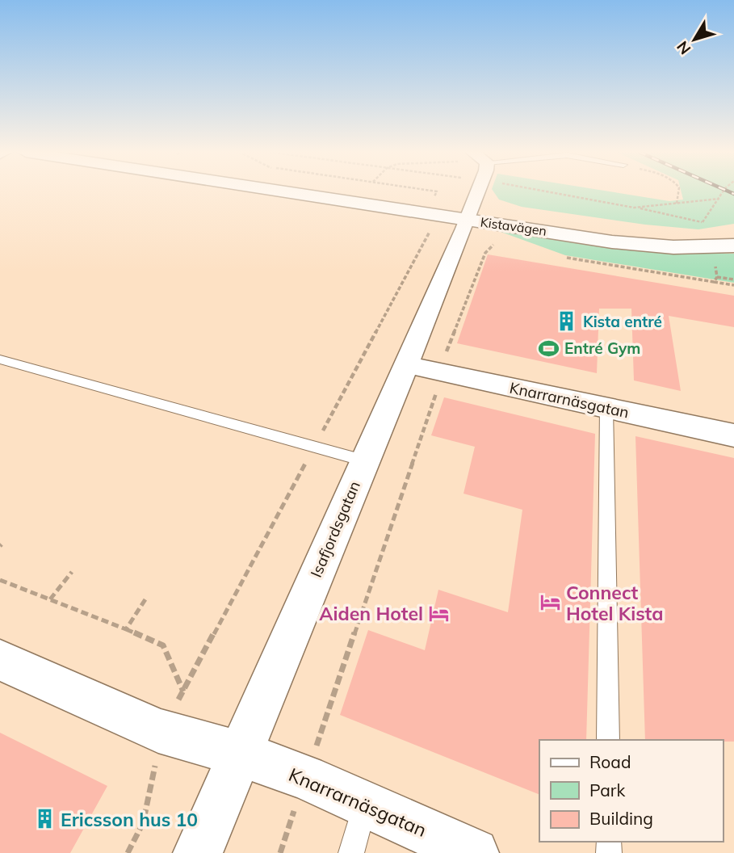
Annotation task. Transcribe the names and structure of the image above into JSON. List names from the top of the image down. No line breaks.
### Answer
{"streets":{"street":["Kistavägen","Knarrarnäsgatan","Isafjordsgatan"]},"crossings":[["Kistavägen","Isafjordsgatan"],["Knarrarnäsgatan","Isafjordsgatan"]],"places":{"building":["Kista entré","Ericsson hus 10"],"sports":["Entré Gym"],"hotel":["Connect Hotel Kista","Aiden Hotel"]},"legend":["Road","Park","Building"],"north":"bottom left"}
